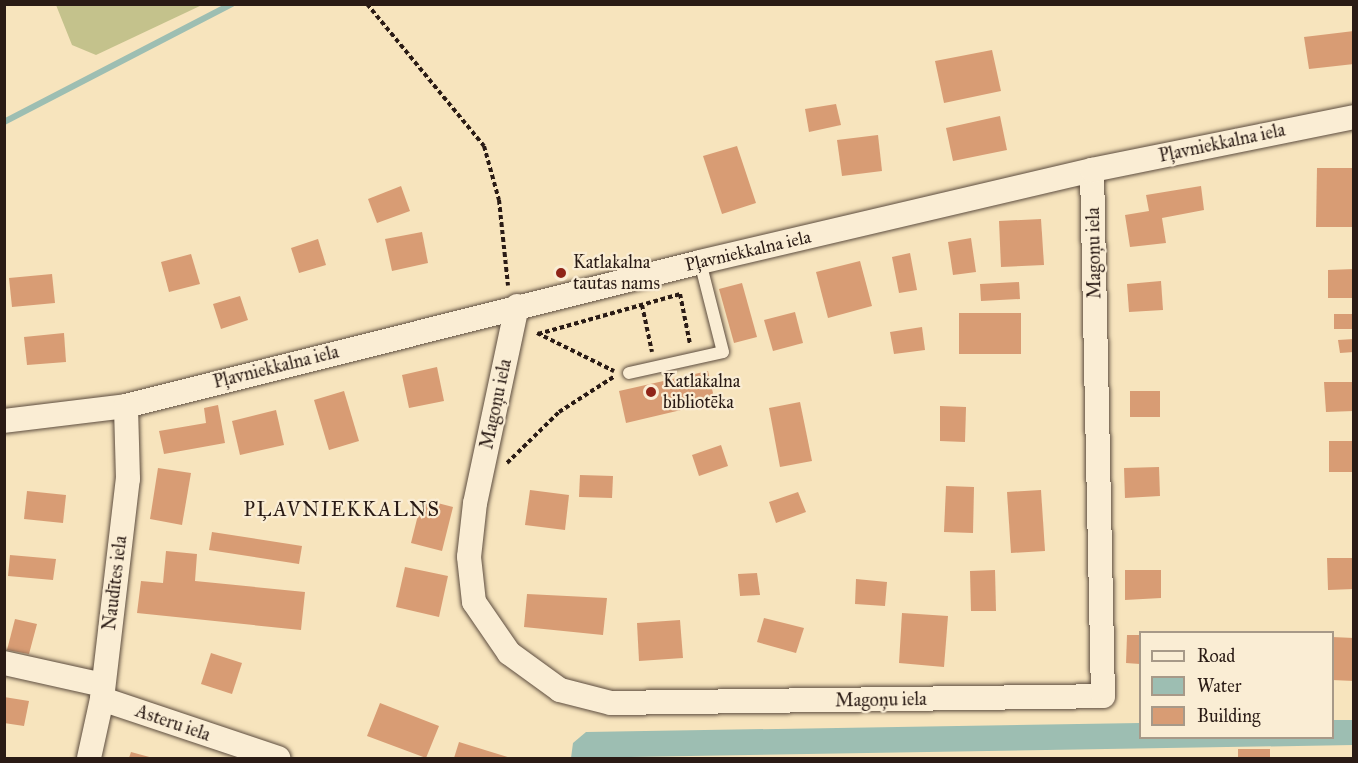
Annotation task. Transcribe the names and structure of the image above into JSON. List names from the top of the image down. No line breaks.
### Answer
{"streets":{"street":["Pļavniekkalna iela","Magoņu iela","Naudītes iela","Asteru iela"]},"crossings":[["Pļavniekkalna iela","Magoņu iela"],["Pļavniekkalna iela","Naudītes iela"],["Naudītes iela","Asteru iela"]],"districts":["PĻAVNIEKKALNS"],"places":["Katlakalna tautas nams","Katlakalna bibliotēka"],"legend":["Road","Water","Building"]}
